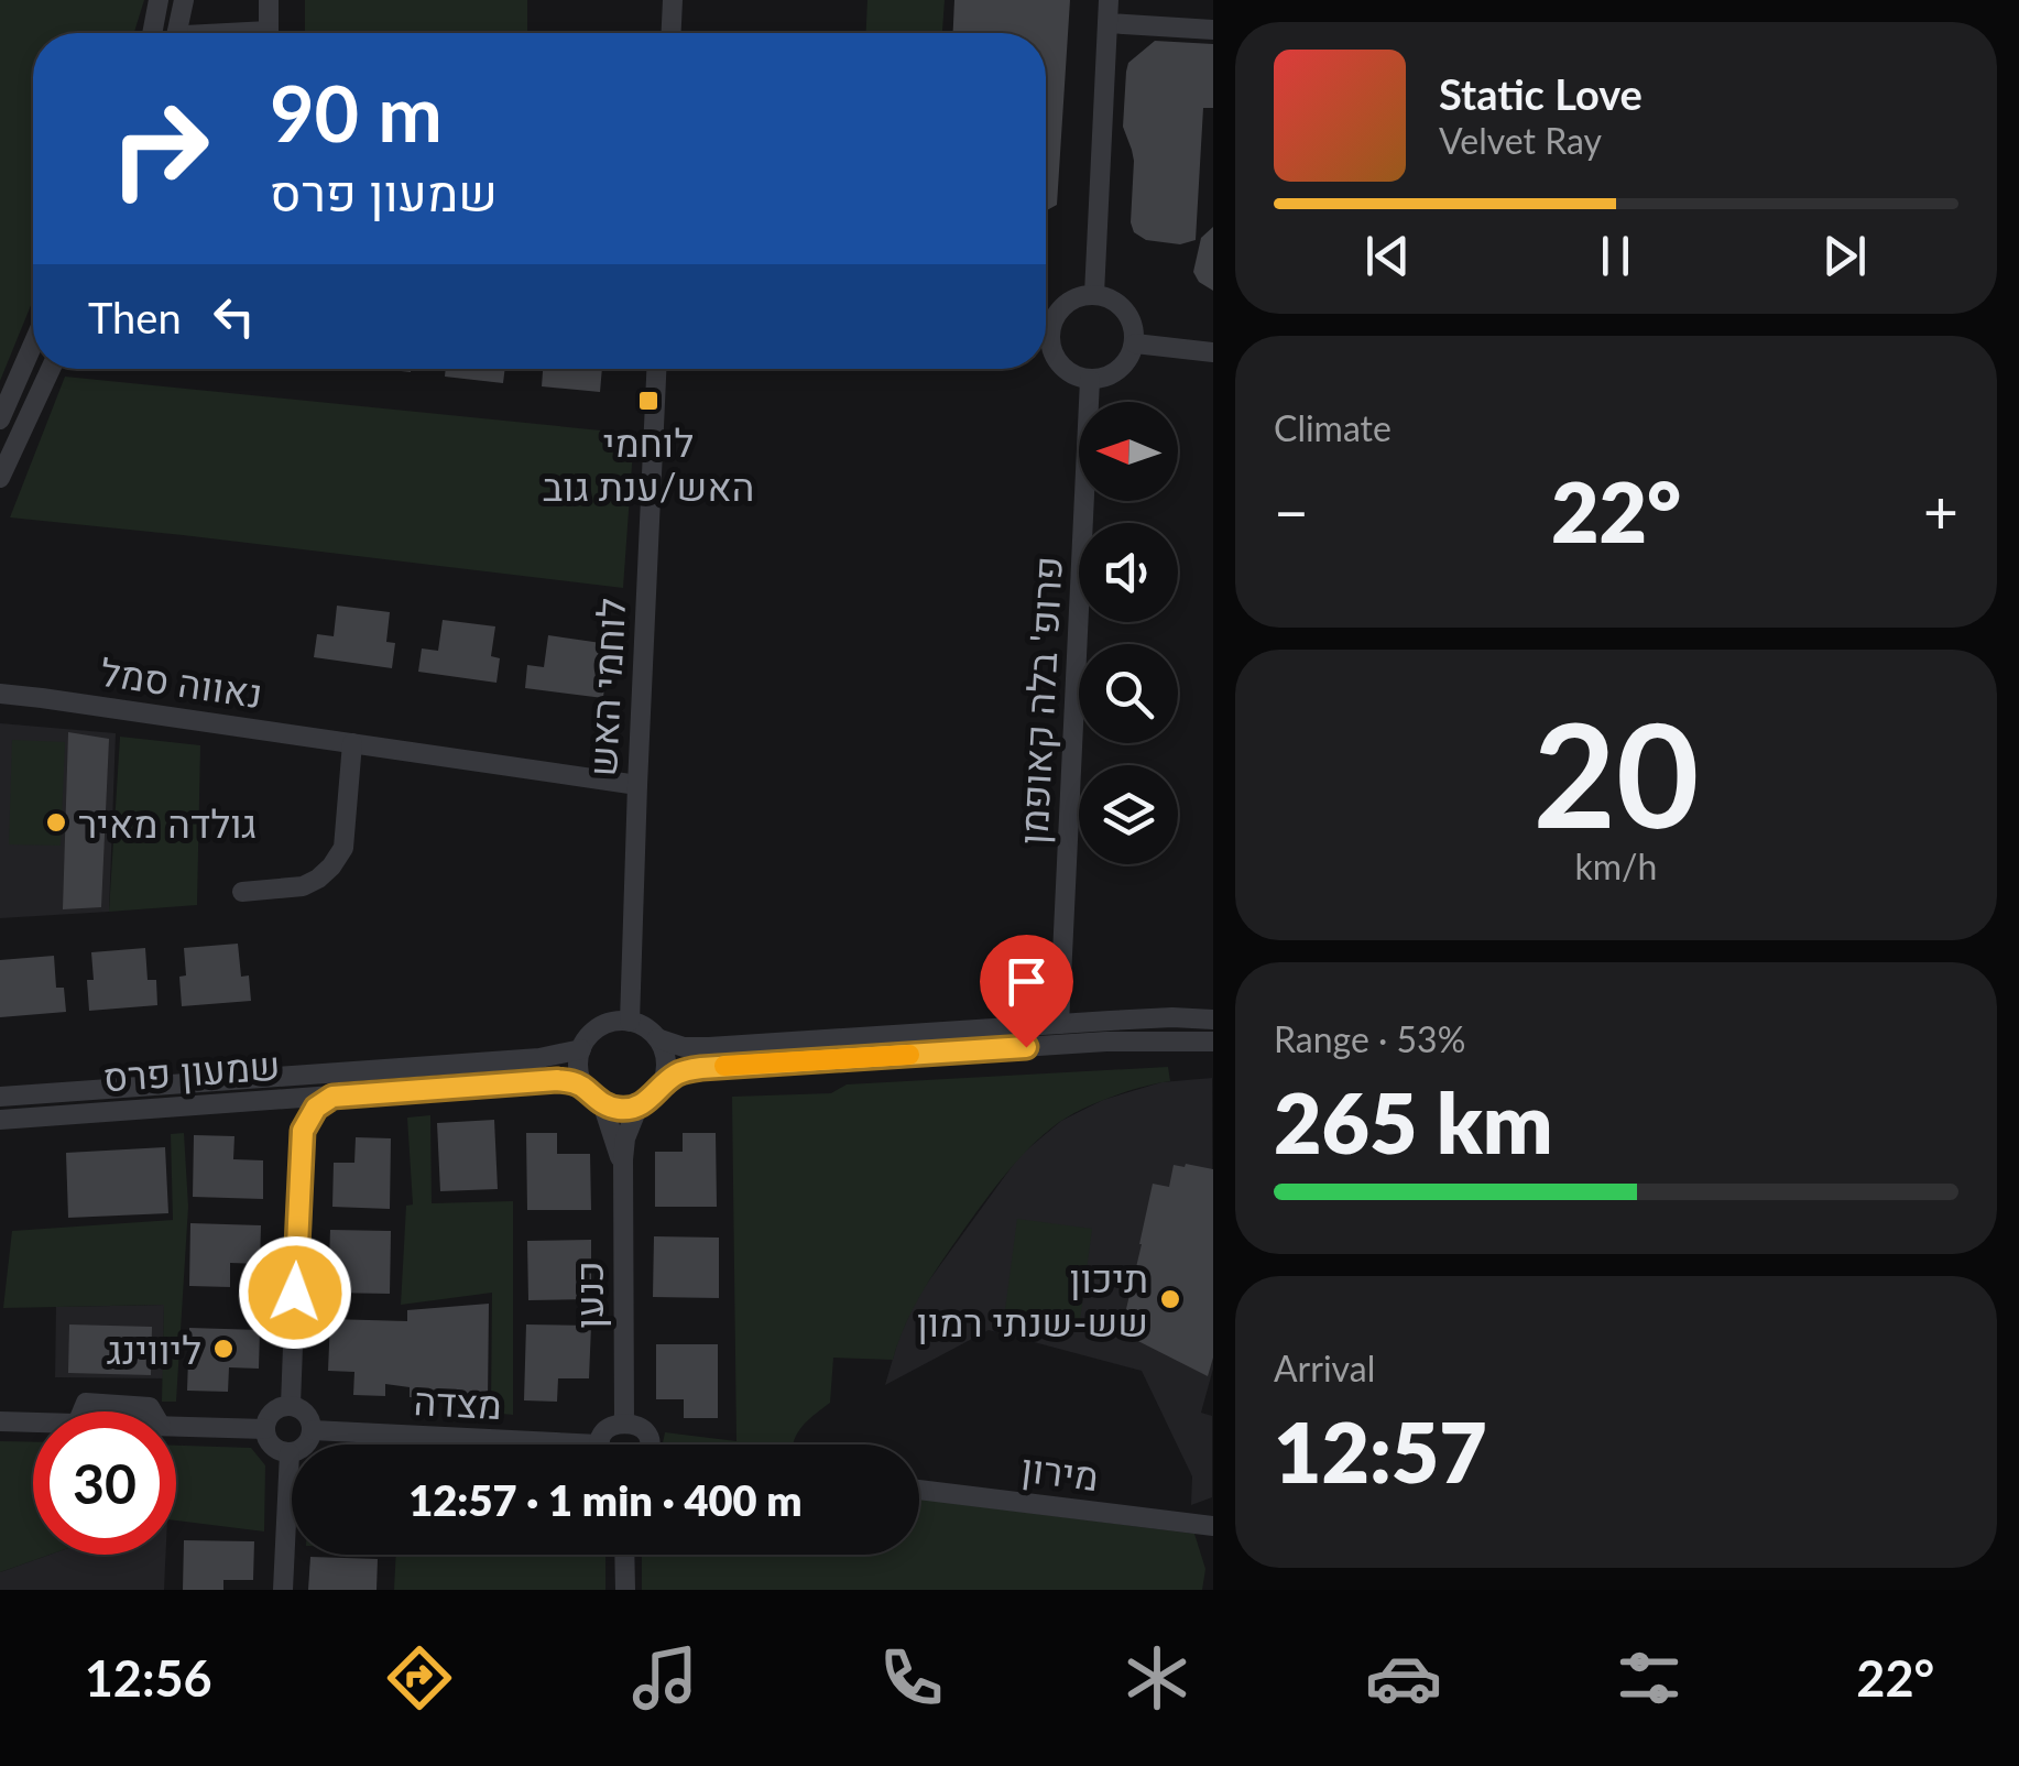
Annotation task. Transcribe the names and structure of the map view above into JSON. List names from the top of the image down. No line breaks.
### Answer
{"streets":{"street":["נאווה סמל","לוחמי האש","פרופ' בלה קאופמן","שמעון פרס","כנען","מצדה","מירון"]},"crossings":[["נאווה סמל","לוחמי האש"],["לוחמי האש","שמעון פרס"],["לוחמי האש","כנען"],["שמעון פרס","כנען"]],"places":{"transit":["לוחמי האש/ענת גוב"],"other":["גולדה מאיר","תיכון שש-שנתי רמון","ליווינג"]},"north":"left","page":{"turn":["90 m","שמעון פרס"],"song":["Static Love","Velvet Ray"],"then":"Then","tile":["Climate",["20","km/h"],["Range · 53%","265 km"],["Arrival","12:57"]],"heat":["−","22°","+"],"limit":"30","trip":"12:57 · 1 min · 400 m","tabs":["12:56","22°"]}}
